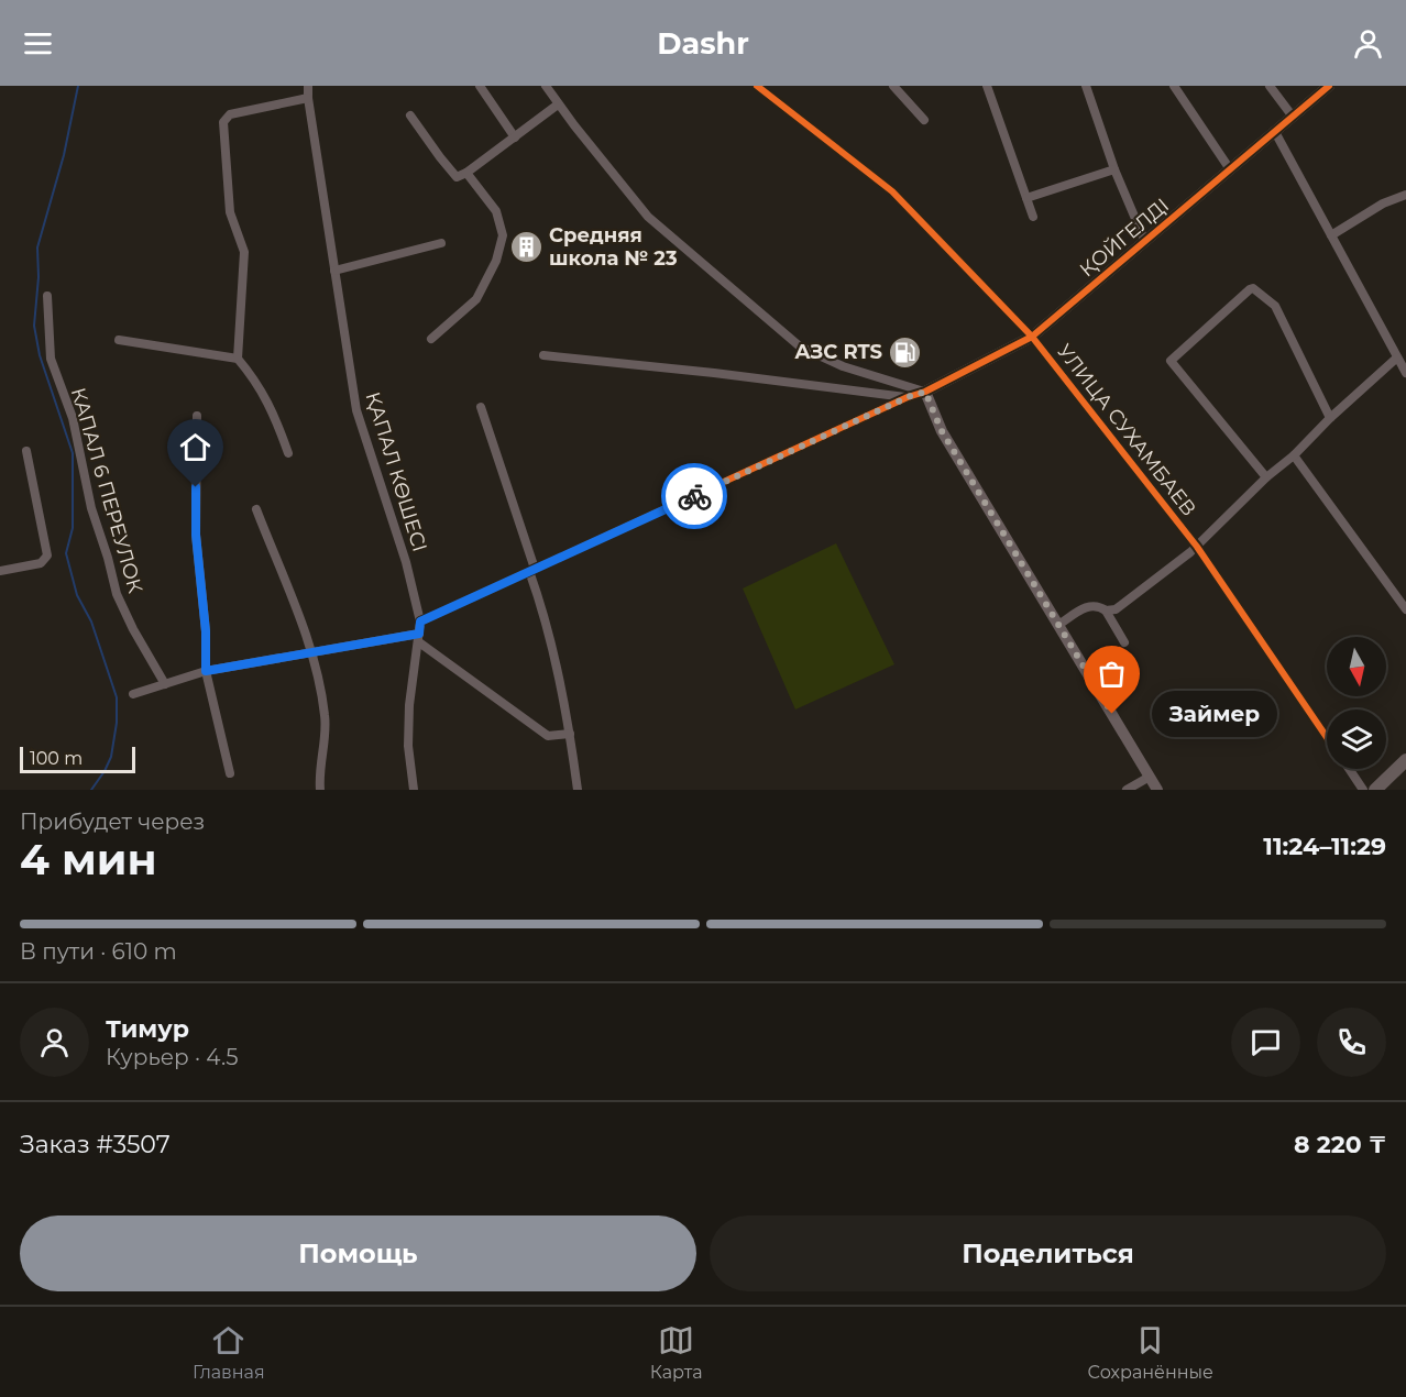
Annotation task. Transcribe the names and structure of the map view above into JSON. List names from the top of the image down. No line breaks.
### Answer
{"streets":{"street":["ҚОЙГЕЛДІ","УЛИЦА СУХАМБАЕВ","ҚАПАЛ КӨШЕСІ","КАПАЛ 6 ПЕРЕУЛОК"]},"crossings":[["ҚОЙГЕЛДІ","УЛИЦА СУХАМБАЕВ"]],"places":{"building":["Средняя школа № 23"],"fuel station":["АЗС RTS"],"other":["Займер"]},"scale_bar":"100 m","north":"bottom","page":{"header":"Dashr","bubble":"Займер","scale":"100 m","heading":["4 мин","Прибудет через","11:24–11:29"],"panel":["Тимур","Курьер · 4.5","Заказ #3507","8 220 ₸"],"bar":"В пути · 610 m","buttons":["Помощь","Поделиться"],"tabs":["Главная","Карта","Сохранённые"]}}
